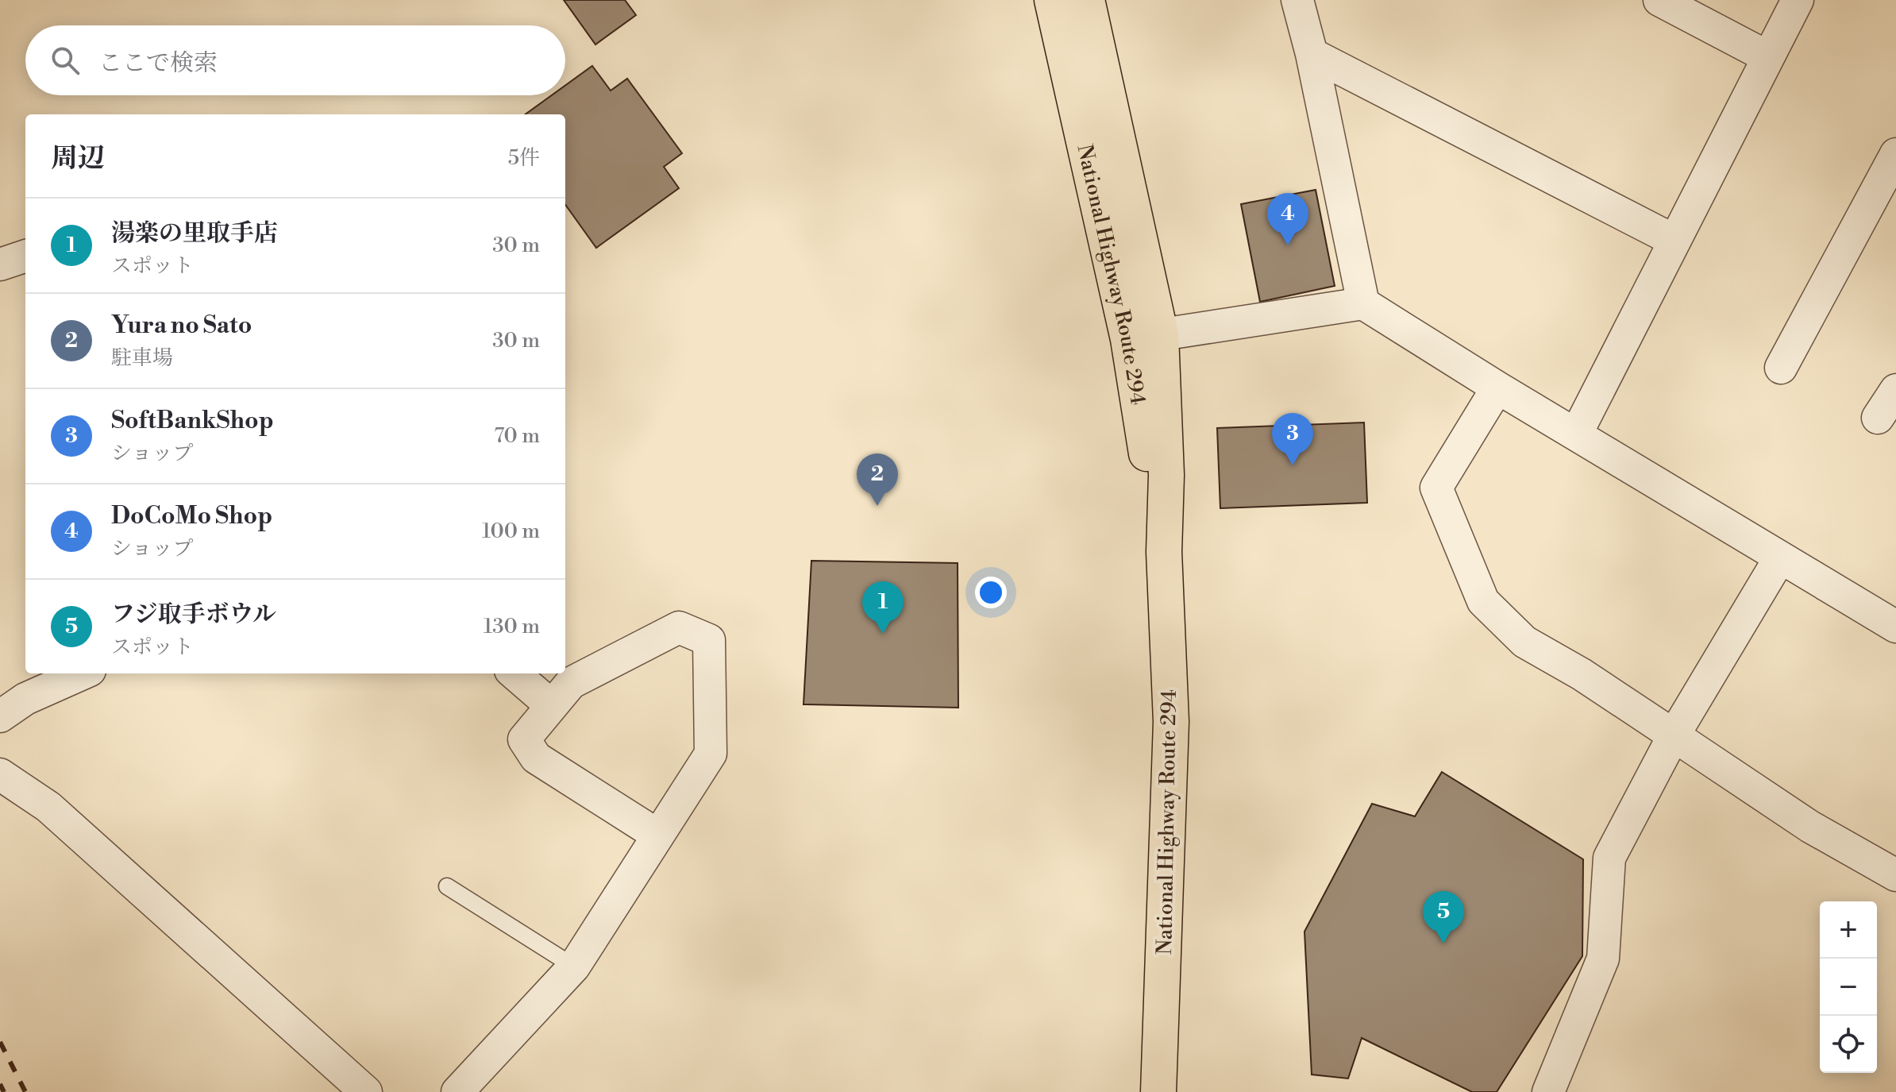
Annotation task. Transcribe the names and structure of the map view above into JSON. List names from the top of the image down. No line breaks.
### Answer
{"streets":{"highway":["National Highway Route 294"]},"page":{"search":"ここで検索","heading":["周辺","5件"],"pins":["4","3","2","1","5"],"list":[{"mark":"1","name":"湯楽の里取手店","note":"スポット","value":"30 m"},{"mark":"2","name":"Yura no Sato","note":"駐車場","value":"30 m"},{"mark":"3","name":"SoftBankShop","note":"ショップ","value":"70 m"},{"mark":"4","name":"DoCoMo Shop","note":"ショップ","value":"100 m"},{"mark":"5","name":"フジ取手ボウル","note":"スポット","value":"130 m"}],"map_buttons":["+","−"]}}
